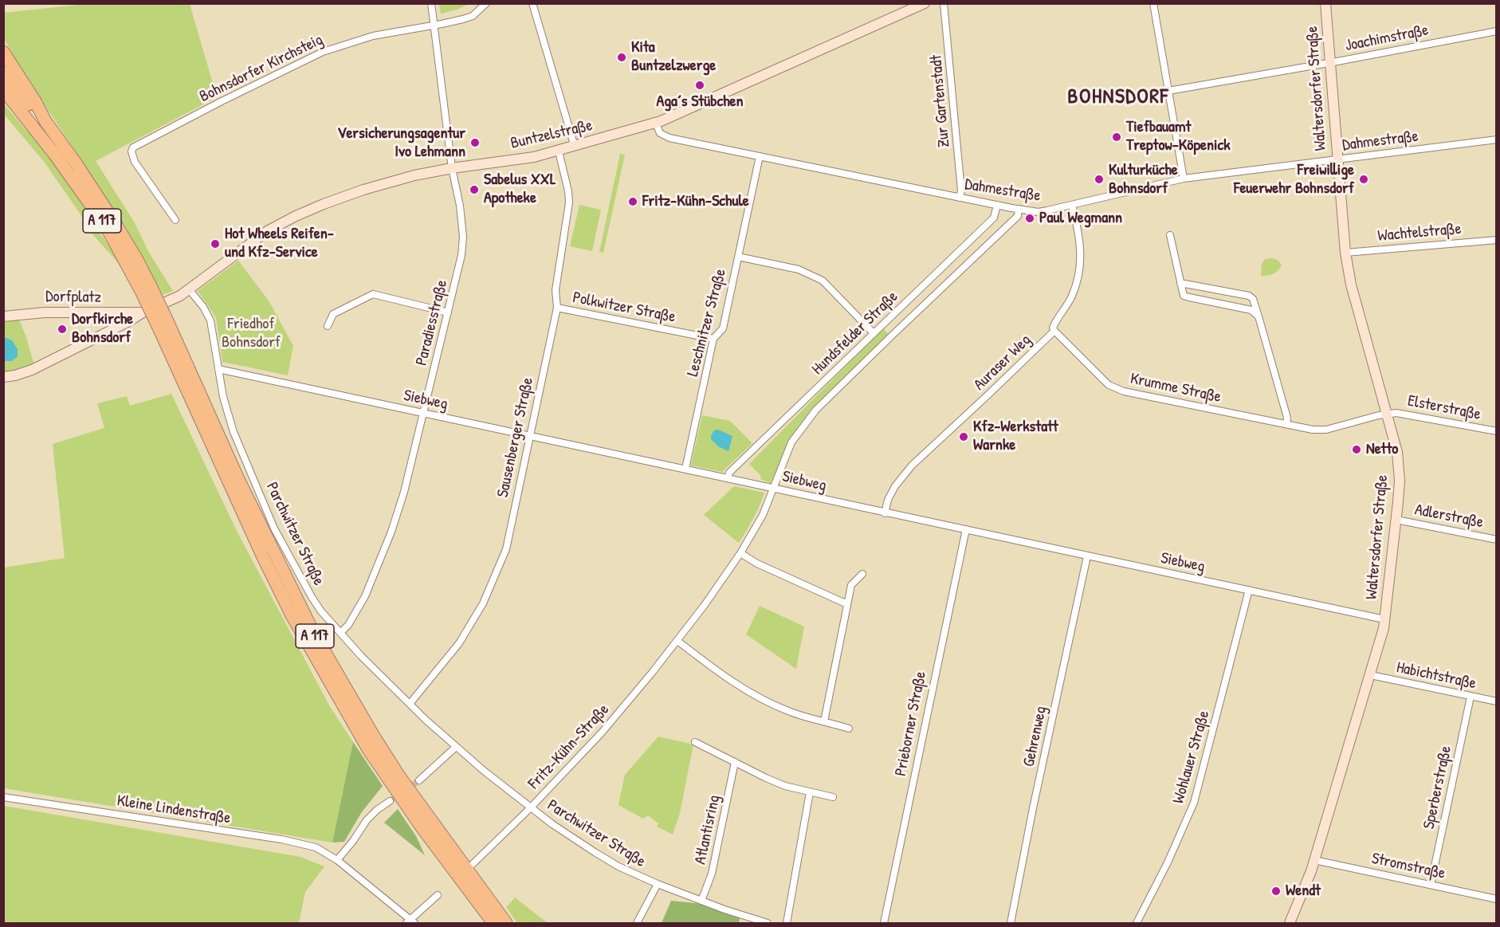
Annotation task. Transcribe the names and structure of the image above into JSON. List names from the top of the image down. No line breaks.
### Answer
{"streets":{"highway":["A 117"],"street":["Joachimstraße","Bohnsdorfer Kirchsteig","Waltersdorfer Straße","Zur Gartenstadt","Buntzelstraße","Dahmestraße","Wachtelstraße","Dorfplatz","Polkwitzer Straße","Paradiesstraße","Leschnitzer Straße","Hundsfelder Straße","Auraser Weg","Krumme Straße","Siebweg","Elsterstraße","Sausenberger Straße","Adlerstraße","Parchwitzer Straße","Habichtstraße","Prieborner Straße","Gehrenweg","Fritz-Kühn-Straße","Wohlauer Straße","Sperberstraße","Kleine Lindenstraße","Atlantisring","Stromstraße"]},"crossings":[["Joachimstraße","Waltersdorfer Straße"],["Bohnsdorfer Kirchsteig","Paradiesstraße"],["Waltersdorfer Straße","Dahmestraße"],["Waltersdorfer Straße","Wachtelstraße"],["Waltersdorfer Straße","Krumme Straße"],["Waltersdorfer Straße","Siebweg"],["Waltersdorfer Straße","Elsterstraße"],["Waltersdorfer Straße","Adlerstraße"],["Waltersdorfer Straße","Habichtstraße"],["Waltersdorfer Straße","Stromstraße"],["Zur Gartenstadt","Dahmestraße"],["Buntzelstraße","Dahmestraße"],["Buntzelstraße","Dorfplatz"],["Buntzelstraße","Paradiesstraße"],["Buntzelstraße","Sausenberger Straße"],["Buntzelstraße","Parchwitzer Straße"],["Dahmestraße","Leschnitzer Straße"],["Dahmestraße","Hundsfelder Straße"],["Dahmestraße","Auraser Weg"],["Dorfplatz","Parchwitzer Straße"],["Polkwitzer Straße","Leschnitzer Straße"],["Polkwitzer Straße","Sausenberger Straße"],["Paradiesstraße","Siebweg"],["Paradiesstraße","Parchwitzer Straße"],["Leschnitzer Straße","Siebweg"],["Hundsfelder Straße","Siebweg"],["Hundsfelder Straße","Fritz-Kühn-Straße"],["Auraser Weg","Krumme Straße"],["Auraser Weg","Siebweg"],["Krumme Straße","Elsterstraße"],["Siebweg","Sausenberger Straße"],["Siebweg","Parchwitzer Straße"],["Siebweg","Prieborner Straße"],["Siebweg","Gehrenweg"],["Siebweg","Fritz-Kühn-Straße"],["Siebweg","Wohlauer Straße"],["Sausenberger Straße","Parchwitzer Straße"],["Parchwitzer Straße","Fritz-Kühn-Straße"],["Parchwitzer Straße","Atlantisring"],["Habichtstraße","Sperberstraße"],["Sperberstraße","Stromstraße"]],"districts":["BOHNSDORF"],"parks":["Friedhof Bohnsdorf"],"places":["Kita Buntzelzwerge","Aga´s Stübchen","Tiefbauamt Treptow-Köpenick","Versicherungsagentur Ivo Lehmann","Kulturküche Bohnsdorf","Freiwillige Feuerwehr Bohnsdorf","Sabelus XXL Apotheke","Fritz-Kühn-Schule","Paul Wegmann","Hot Wheels Reifen- und Kfz-Service","Dorfkirche Bohnsdorf","Kfz-Werkstatt Warnke","Netto","Wendt"]}
